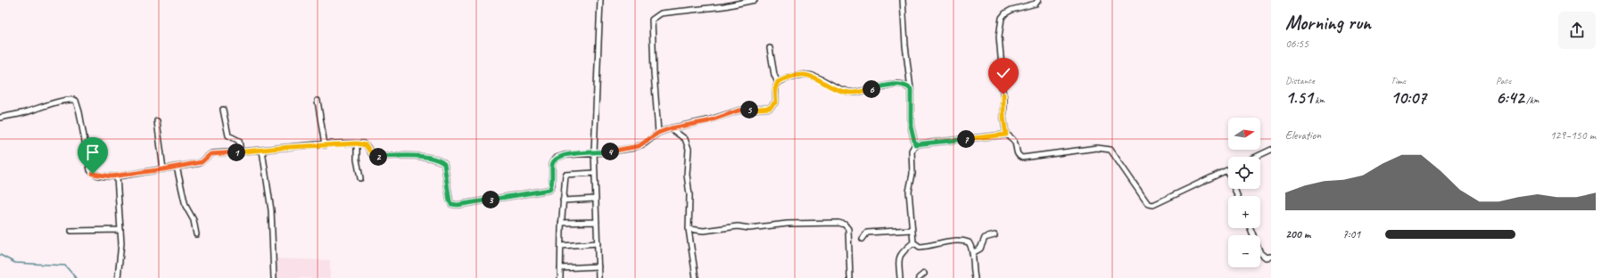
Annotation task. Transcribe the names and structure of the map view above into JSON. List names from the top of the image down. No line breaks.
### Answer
{"north":"right","page":{"heading":["Morning run","06:55"],"stats":[["Distance","1.51 km"],["Time","10:07"],["Pace","6:42 /km"]],"pins":["6","5","7","4","1","2","3"],"map_buttons":["+","−"],"chart":["Elevation","129–150 m"],"list":[{"name":"200 m","note":"7:01"}]}}
